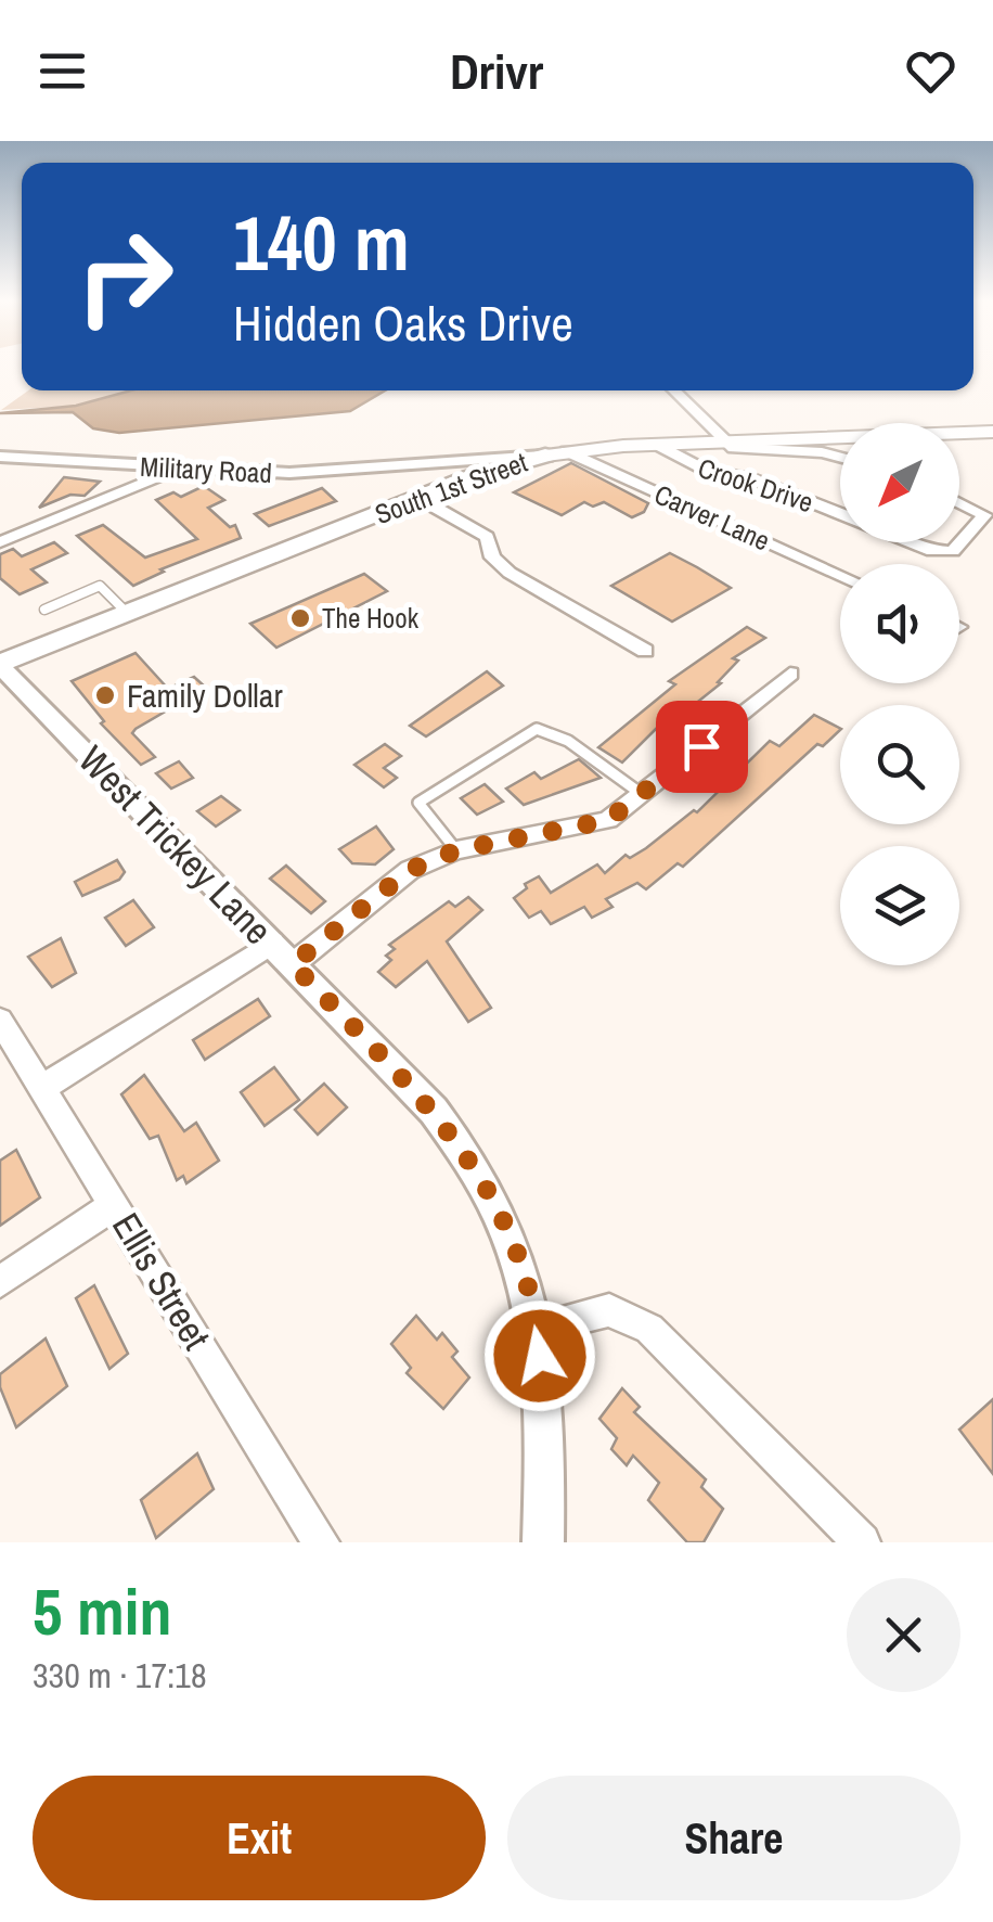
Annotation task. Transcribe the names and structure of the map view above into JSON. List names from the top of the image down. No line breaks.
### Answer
{"streets":{"main road":["South 1st Street"],"street":["Military Road","Crook Drive","Carver Lane","West Trickey Lane","Ellis Street"]},"crossings":[["Military Road","South 1st Street"],["Military Road","Carver Lane"],["Crook Drive","South 1st Street"],["South 1st Street","Carver Lane"],["South 1st Street","West Trickey Lane"]],"places":["The Hook","Family Dollar"],"north":"bottom left","page":{"header":"Drivr","turn":["140 m","Hidden Oaks Drive"],"heading":["5 min","330 m · 17:18"],"buttons":["Exit","Share"]}}
